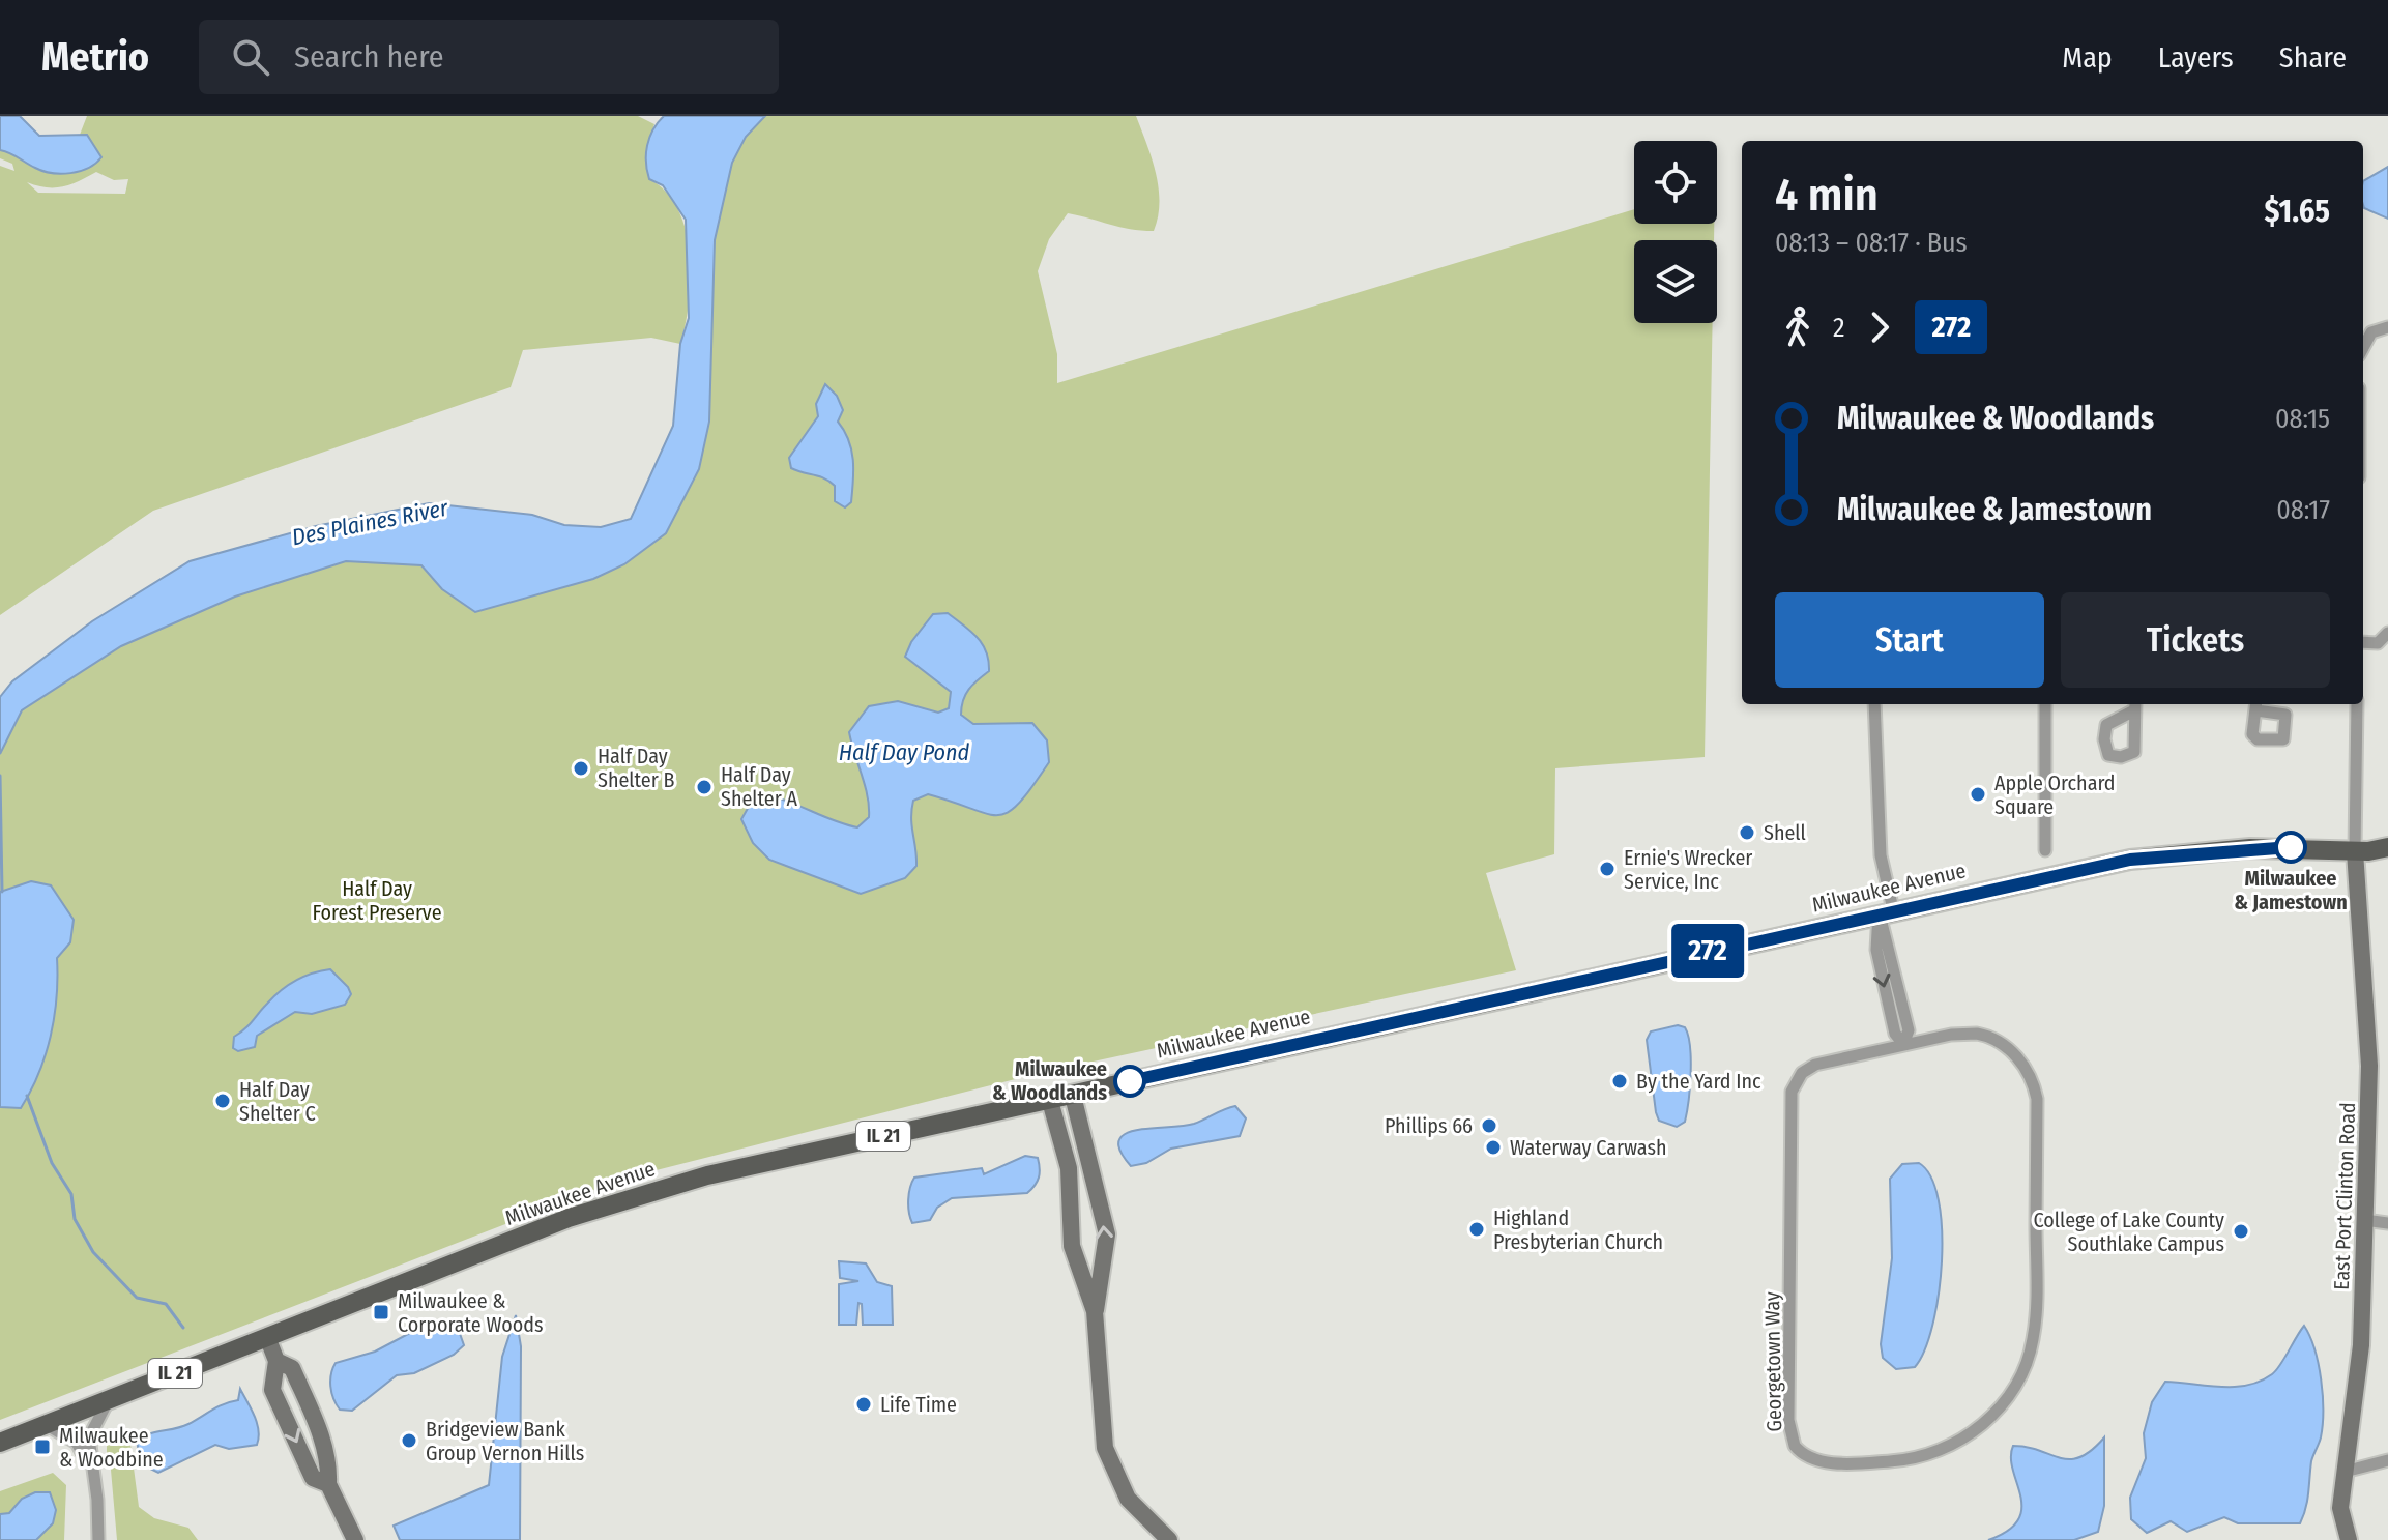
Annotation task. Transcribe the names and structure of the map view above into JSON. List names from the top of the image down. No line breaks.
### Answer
{"streets":{"main road":["Milwaukee Avenue","IL 21"],"street":["East Port Clinton Road","Georgetown Way"]},"crossings":[["Milwaukee Avenue","East Port Clinton Road"]],"water":["Des Plaines River","Half Day Pond"],"parks":["Half Day Forest Preserve"],"places":{"other":["Half Day Shelter B","Half Day Shelter A","Apple Orchard Square","Shell","Milwaukee & Jamestown","Ernie's Wrecker Service, Inc","Milwaukee & Woodlands","By the Yard Inc","Half Day Shelter C","Phillips 66","Waterway Carwash","Highland Presbyterian Church","College of Lake County Southlake Campus","Life Time","Bridgeview Bank Group Vernon Hills"],"transit":["Milwaukee & Corporate Woods","Milwaukee & Woodbine"]},"lines":["bus line 272"],"page":{"header":"Metrio","search":"Search here","nav":["Map","Layers","Share"],"on_map":"272","heading":["4 min","08:13 – 08:17 · Bus","$1.65"],"legs":["2","272"],"list":[{"name":"Milwaukee & Woodlands","value":"08:15"},{"name":"Milwaukee & Jamestown","value":"08:17"}],"buttons":["Start","Tickets"]}}
